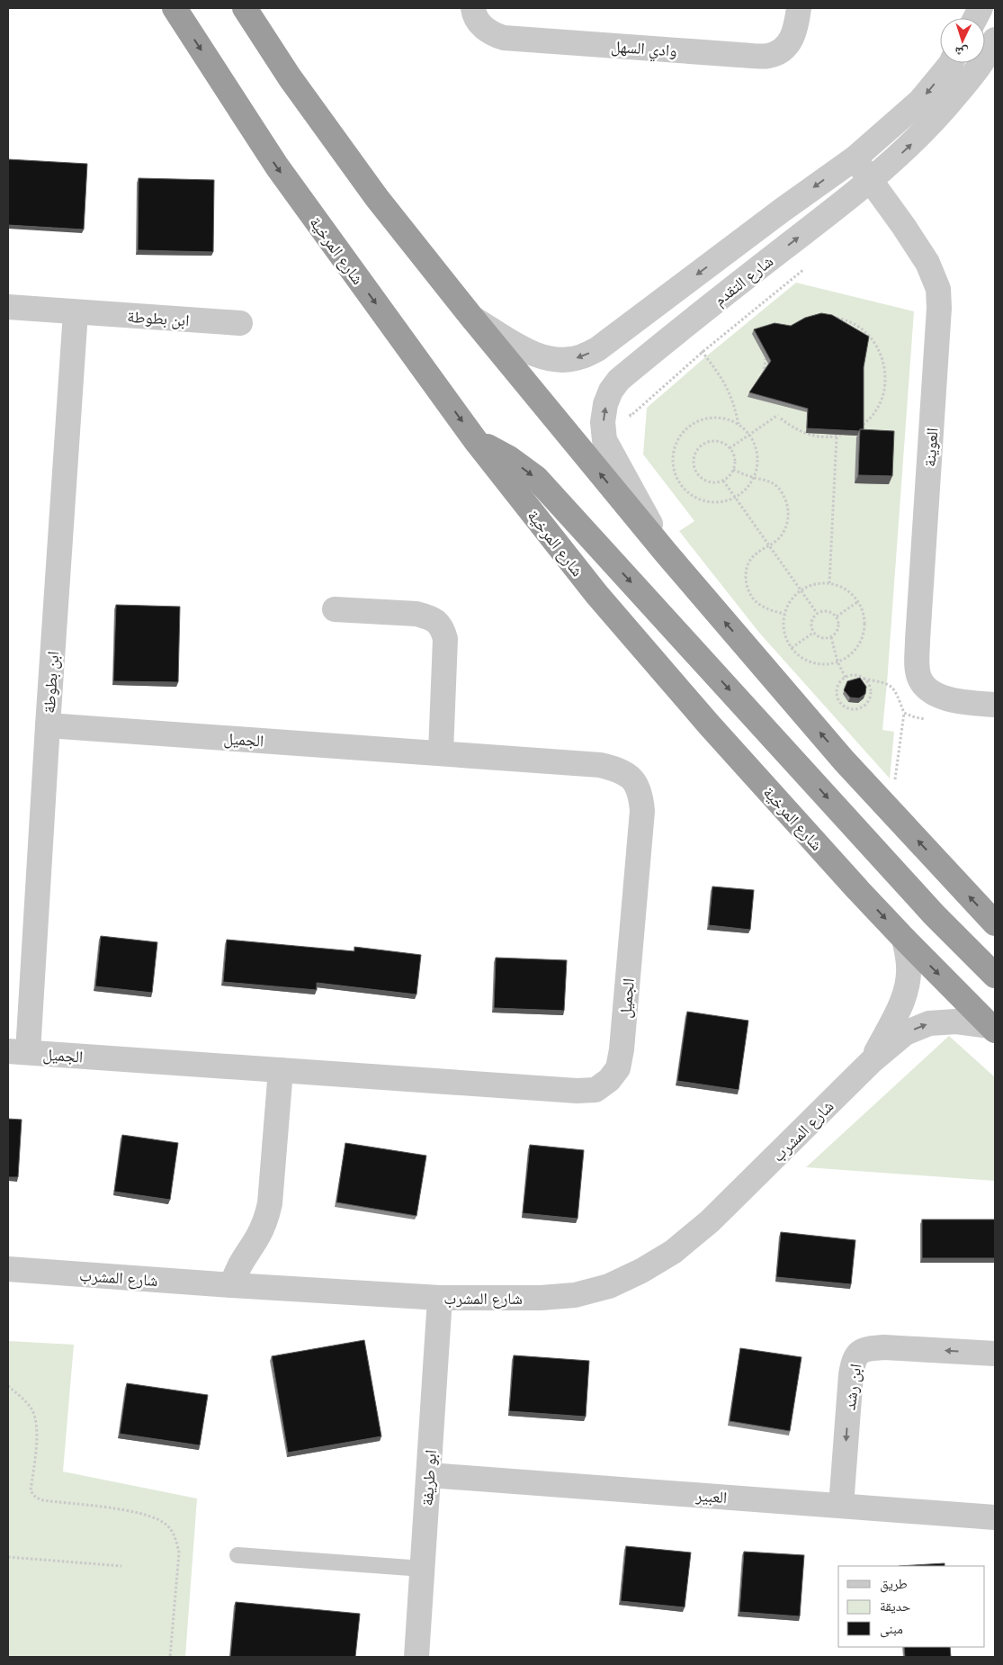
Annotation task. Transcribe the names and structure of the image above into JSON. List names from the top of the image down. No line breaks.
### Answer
{"streets":{"highway":["شارع المرخية"],"street":["وادي السهل","شارع التقدم","ابن بطوطة","العوينة","الجميل","شارع المشرب","ابن رشد","ابو طريفة","العبير"]},"crossings":[["شارع المرخية","شارع المشرب"],["شارع التقدم","العوينة"],["ابن بطوطة","الجميل"],["شارع المشرب","ابو طريفة"],["ابن رشد","العبير"],["ابو طريفة","العبير"]],"legend":["طريق","حديقة","مبنى"],"north":"bottom"}
